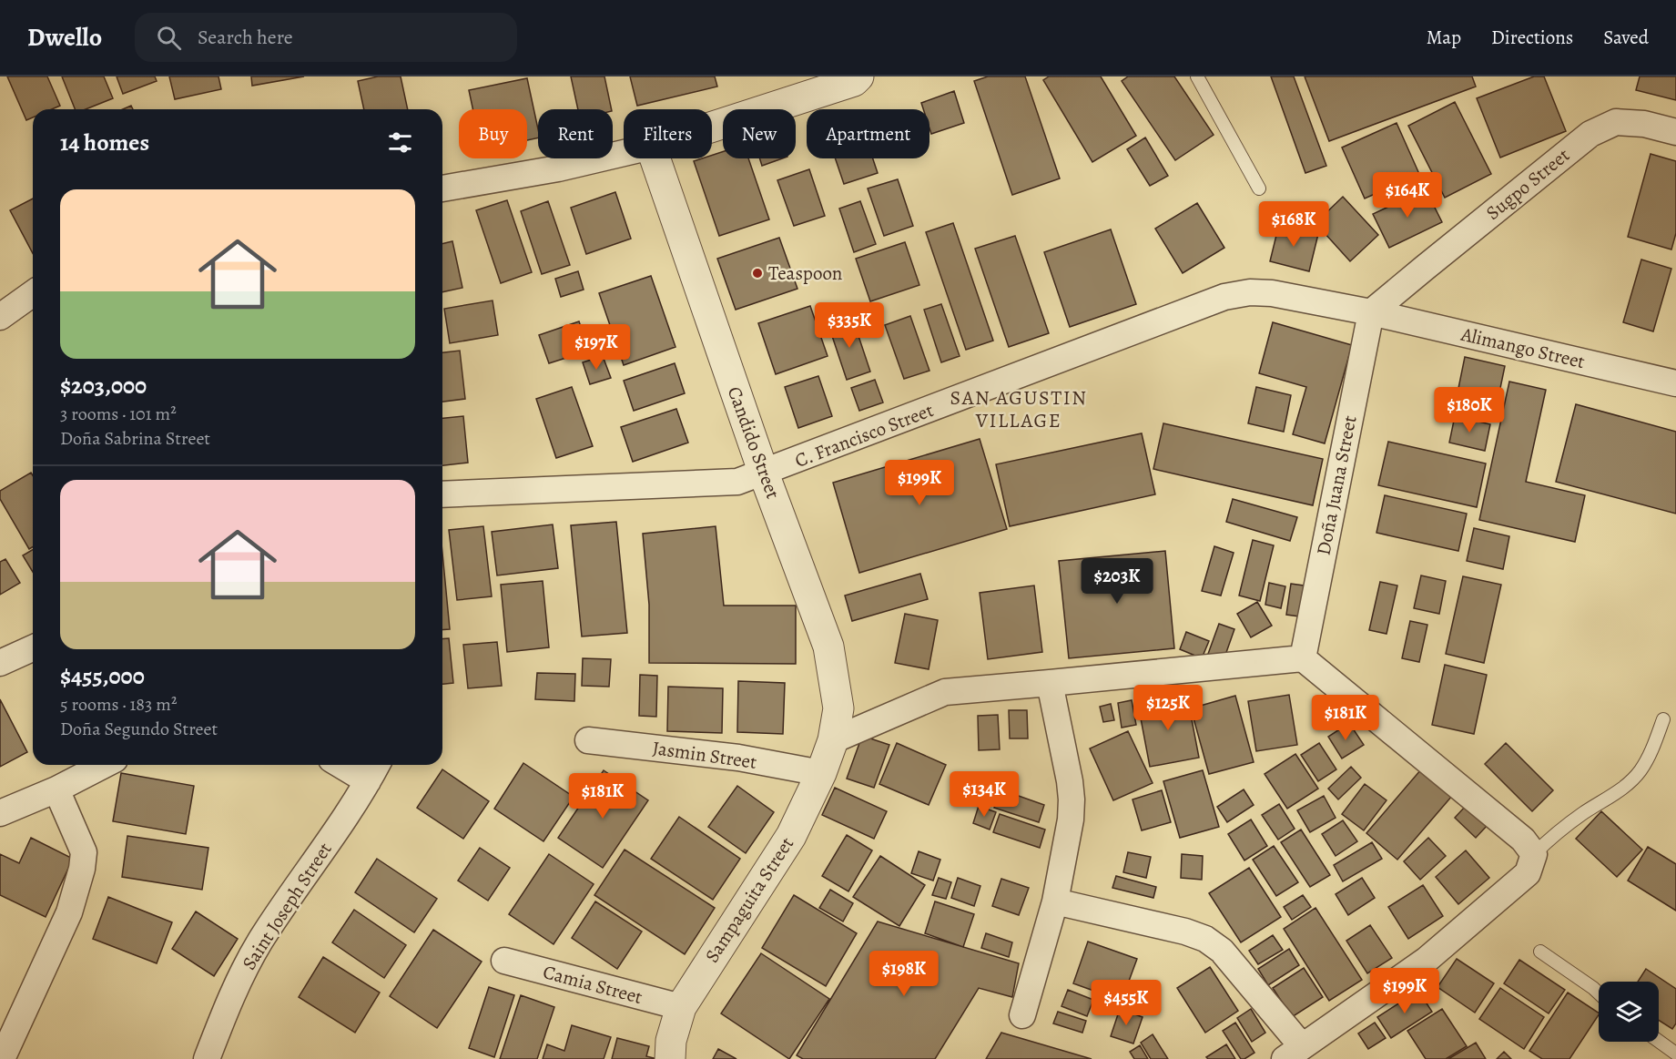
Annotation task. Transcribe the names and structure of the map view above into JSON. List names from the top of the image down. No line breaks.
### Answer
{"streets":{"street":["Sugpo Street","Alimango Street","C. Francisco Street","Candido Street","Doña Juana Street","Jasmin Street","Sampaguita Street","Saint Joseph Street","Camia Street"]},"crossings":[["Sugpo Street","Alimango Street"],["Sugpo Street","C. Francisco Street"],["Sugpo Street","Doña Juana Street"],["Alimango Street","C. Francisco Street"],["Alimango Street","Doña Juana Street"],["C. Francisco Street","Candido Street"],["C. Francisco Street","Doña Juana Street"],["Candido Street","Sampaguita Street"],["Jasmin Street","Sampaguita Street"],["Sampaguita Street","Camia Street"]],"districts":["SAN AGUSTIN VILLAGE"],"places":["Teaspoon"],"page":{"header":"Dwello","search":"Search here","nav":["Map","Directions","Saved"],"chip":["Buy","Rent","Filters","New","Apartment"],"heading":"14 homes","price":["$164K","$168K","$335K","$197K","$180K","$199K","$203K","$125K","$181K","$134K","$181K","$198K","$199K","$455K"],"list":[{"name":"$203,000","note":"3 rooms · 101 m² · Doña Sabrina Street"},{"name":"$455,000","note":"5 rooms · 183 m² · Doña Segundo Street"}]}}
